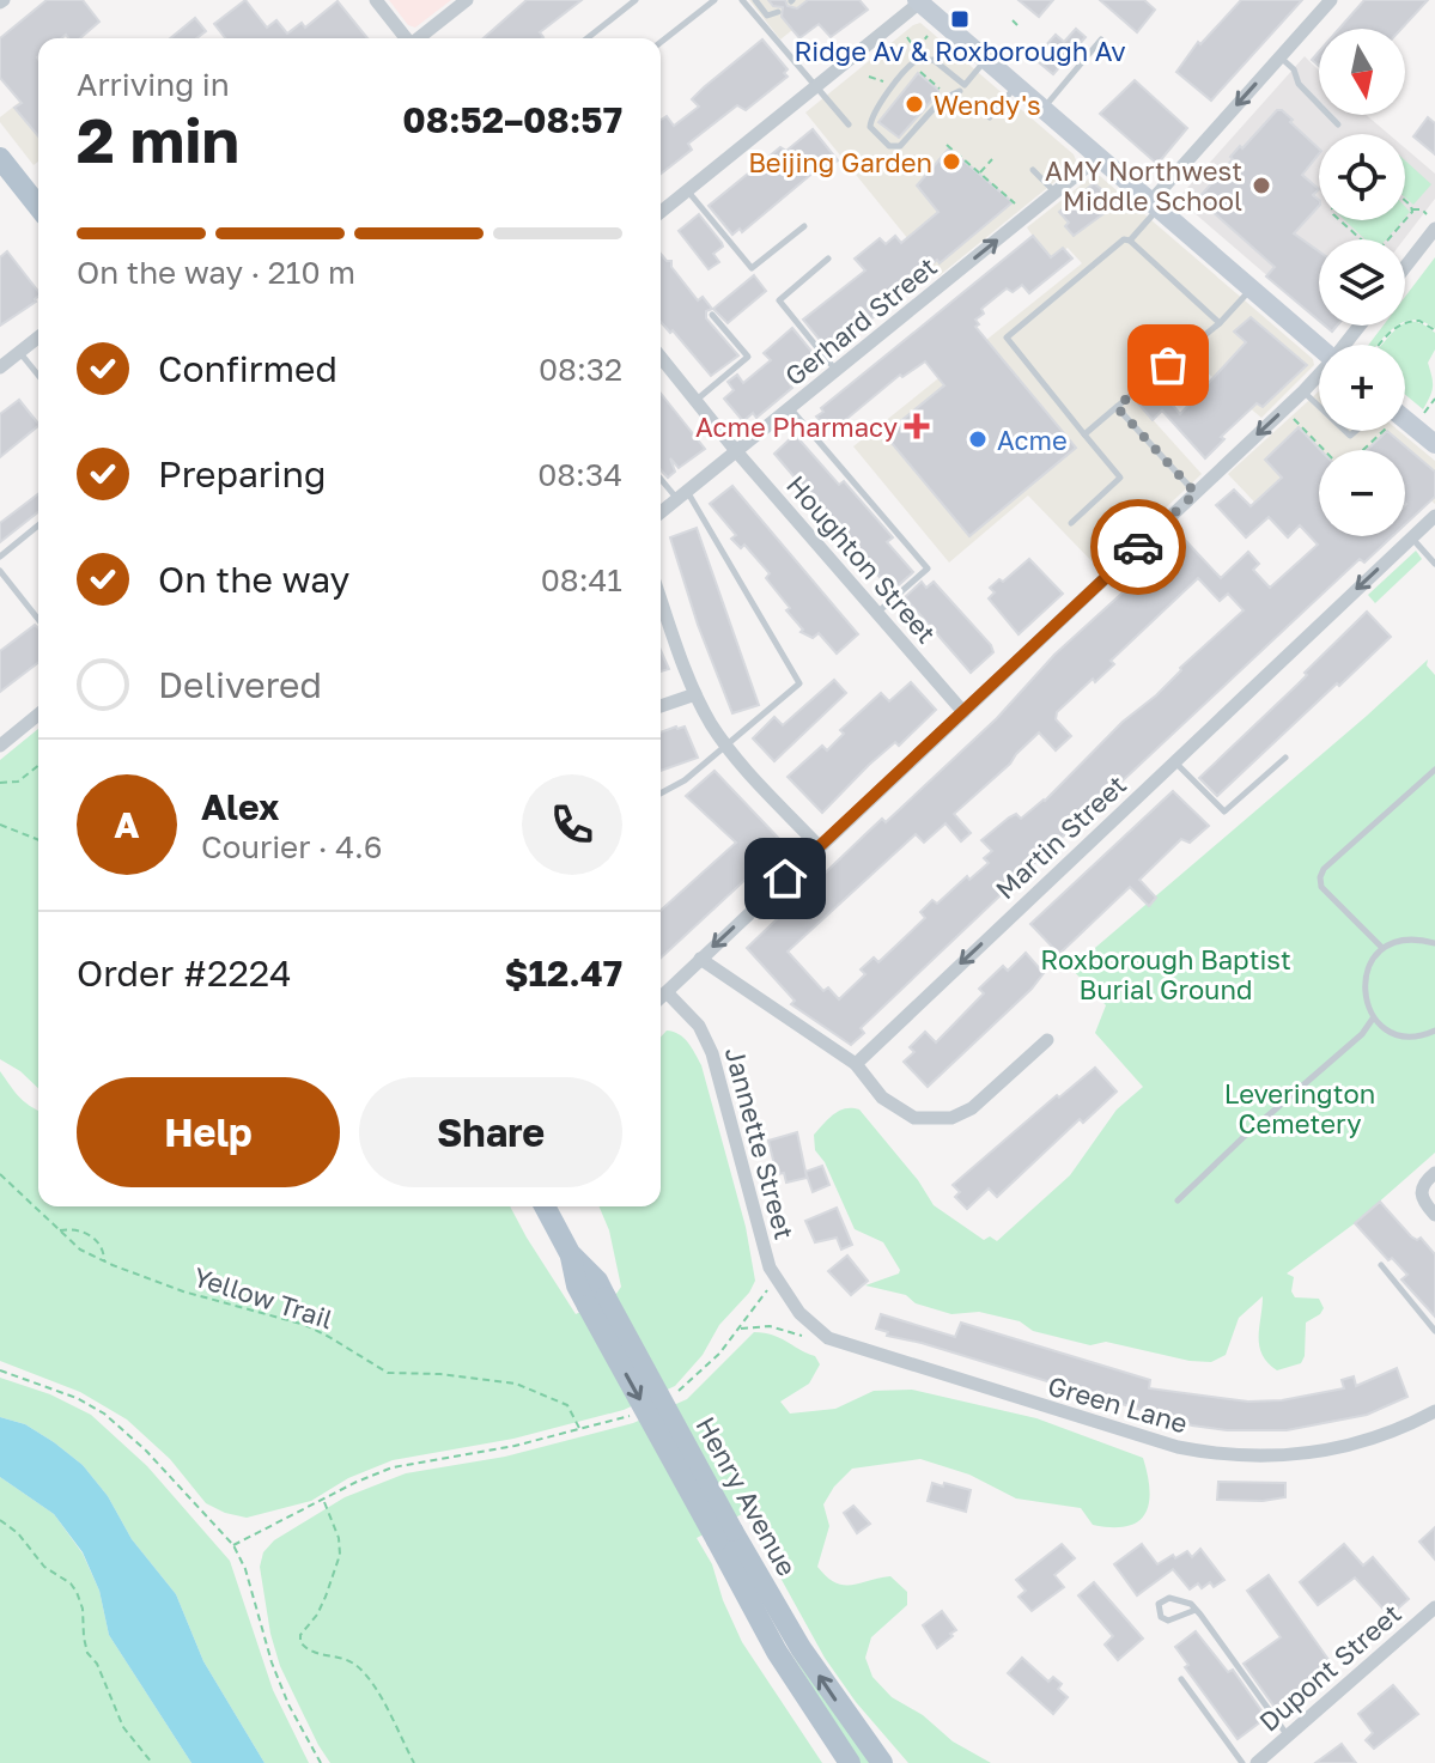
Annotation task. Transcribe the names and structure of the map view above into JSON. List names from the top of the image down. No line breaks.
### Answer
{"streets":{"main road":["Henry Avenue"],"street":["Gerhard Street","Houghton Street","Martin Street","Jannette Street","Green Lane","Dupont Street"],"path":["Yellow Trail"]},"crossings":[["Gerhard Street","Houghton Street"],["Jannette Street","Green Lane"]],"one_way":["Gerhard Street","Martin Street"],"parks":["Roxborough Baptist Burial Ground","Leverington Cemetery"],"places":{"transit":["Ridge Av & Roxborough Av"],"other":["Wendy's","Beijing Garden","AMY Northwest Middle School","Acme"],"health":["Acme Pharmacy"]},"north":"bottom","page":{"map_buttons":["+","−"],"heading":["2 min","Arriving in","08:52–08:57"],"panel":["Alex","Courier · 4.6","Order #2224","$12.47"],"bar":"On the way · 210 m","list":[["Confirmed","08:32"],["Preparing","08:34"],["On the way","08:41"],"Delivered"],"round":"A","buttons":["Help","Share"]}}
